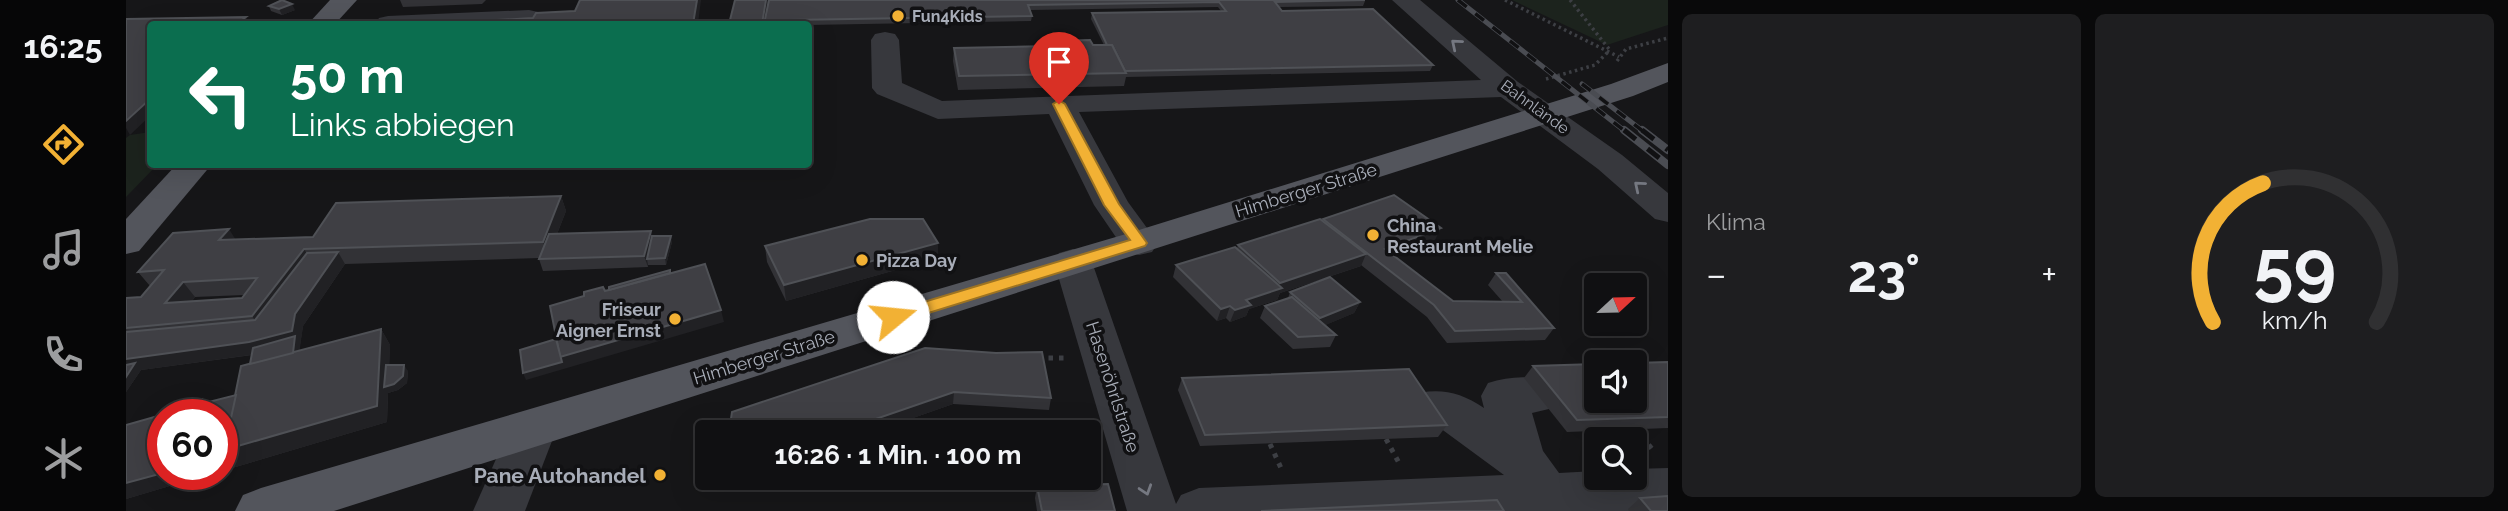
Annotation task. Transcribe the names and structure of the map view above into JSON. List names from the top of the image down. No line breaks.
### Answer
{"streets":{"main road":["Himberger Straße"],"street":["Bahnlände","Hasenöhrlstraße"]},"crossings":[["Bahnlände","Himberger Straße"],["Himberger Straße","Hasenöhrlstraße"]],"one_way":["Bahnlände","Hasenöhrlstraße"],"places":["Fun4Kids","China Restaurant Melie","Pizza Day","Friseur Aigner Ernst","Pane Autohandel"],"north":"right","page":{"tabs":"16:25","tile":"Klima","turn":["50 m","Links abbiegen"],"heat":["−","23°","+"],"limit":"60","trip":"16:26 · 1 Min. · 100 m","gauge":["59","km/h"]}}
